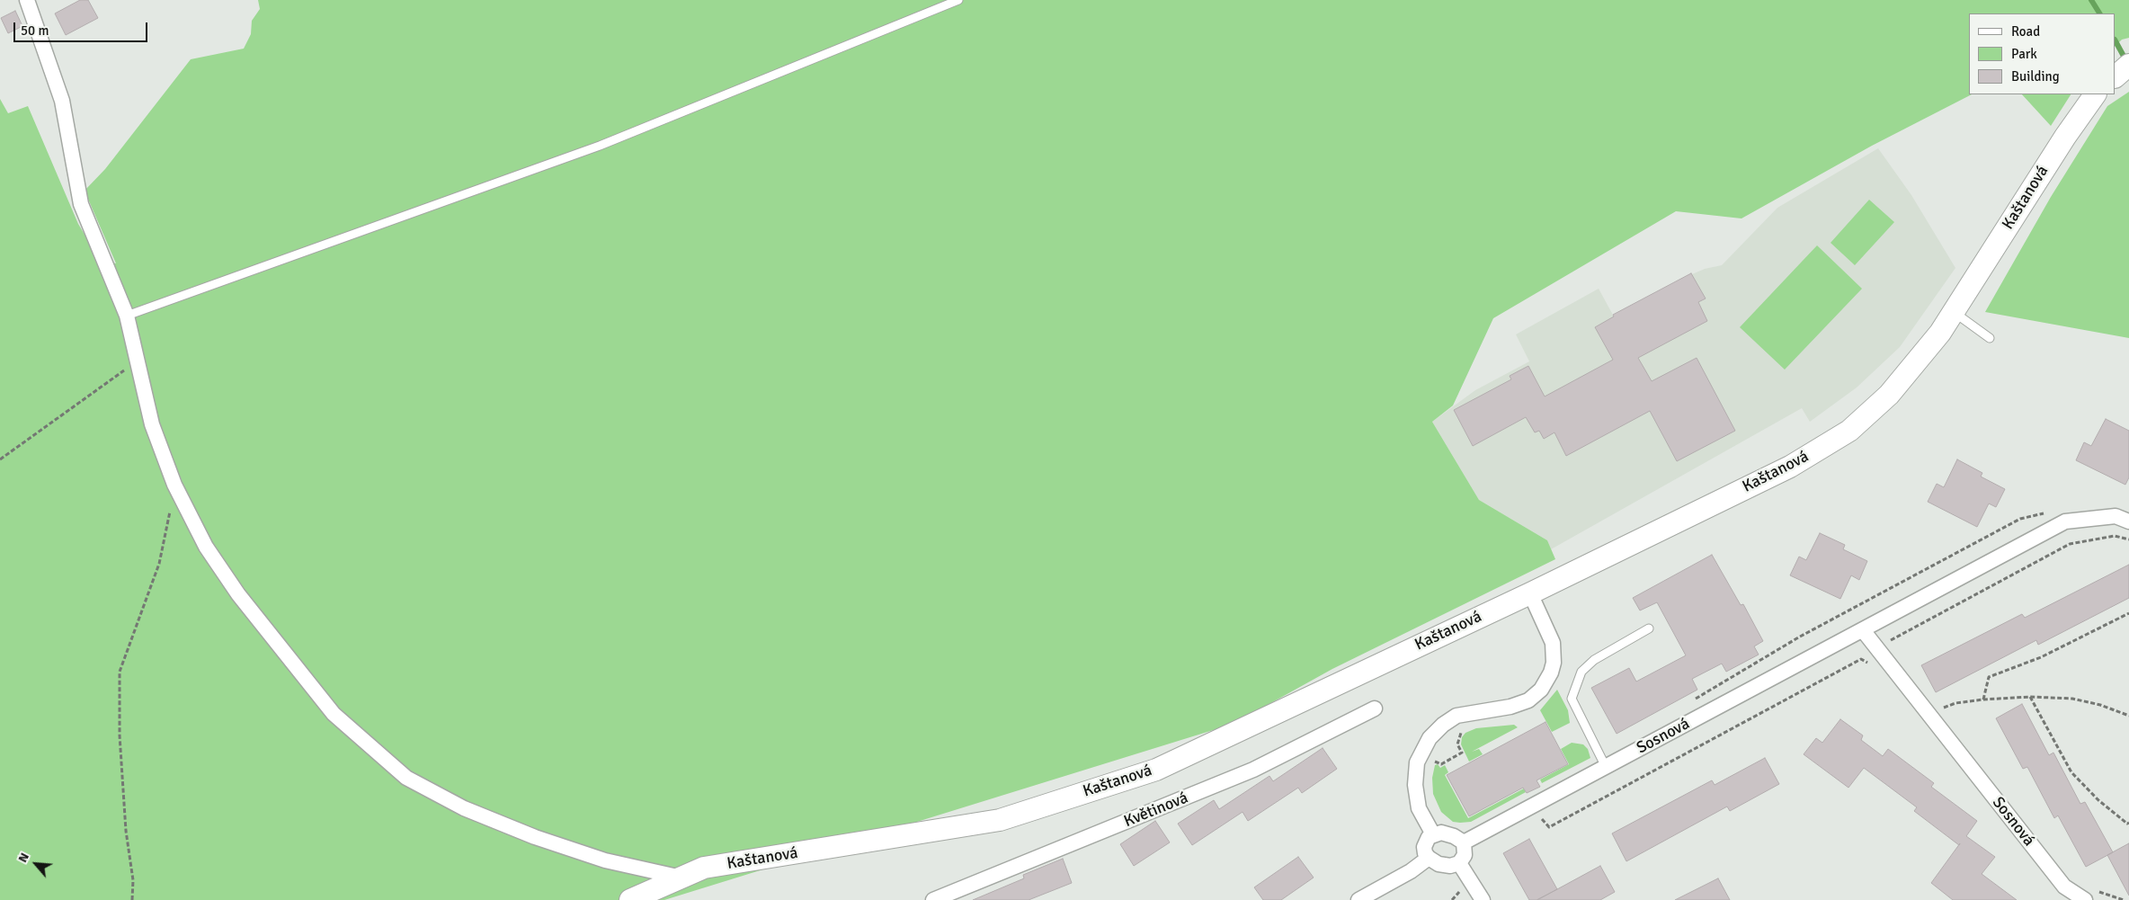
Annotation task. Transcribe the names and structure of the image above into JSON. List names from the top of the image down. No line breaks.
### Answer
{"streets":{"street":["Kaštanová","Sosnová","Květinová"]},"legend":["Road","Park","Building"],"scale_bar":"50 m","north":"top left"}
